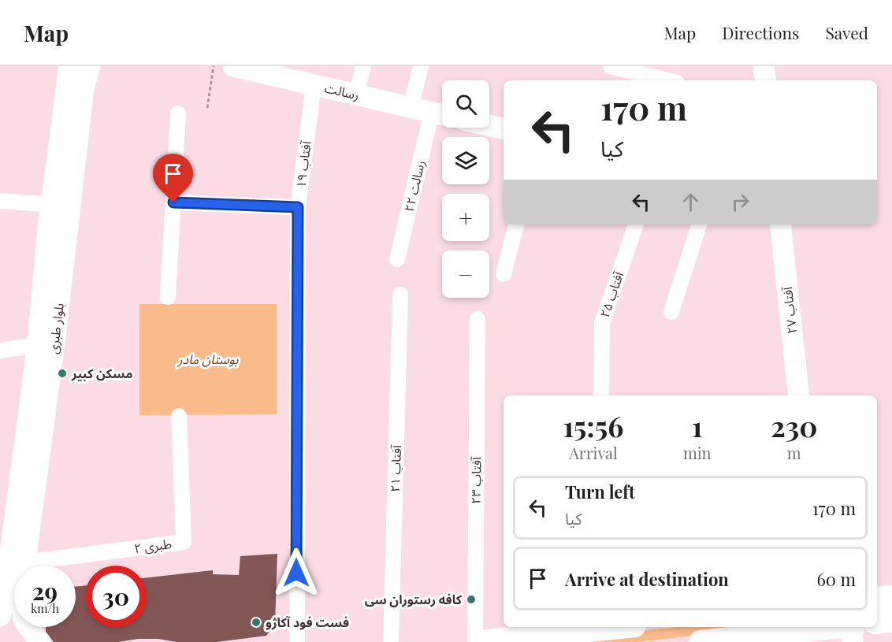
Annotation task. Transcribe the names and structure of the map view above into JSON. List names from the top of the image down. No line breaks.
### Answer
{"streets":{"main road":["رسالت","آفتاب ۲۷","بلوار طبری"],"street":["آفتاب ۱۹","رسالت ۲۲","آفتاب ۲۵","آفتاب ۲۱","آفتاب ۲۳","طبری ۲"]},"crossings":[["رسالت","آفتاب ۱۹"],["رسالت","رسالت ۲۲"],["بلوار طبری","طبری ۲"]],"parks":["بوستان مادر"],"places":["مسکن کبیر","کافه رستوران سی","فست فود آکاژو"],"page":{"header":"Map","nav":["Map","Directions","Saved"],"map_buttons":["+","−"],"turn":["170 m","کیا"],"eta":["15:56","Arrival","1","min","230","m"],"list":[{"name":"Turn left","note":"کیا","value":"170 m"},{"name":"Arrive at destination","value":"60 m"}],"speed":"29 km/h","limit":"30"}}
